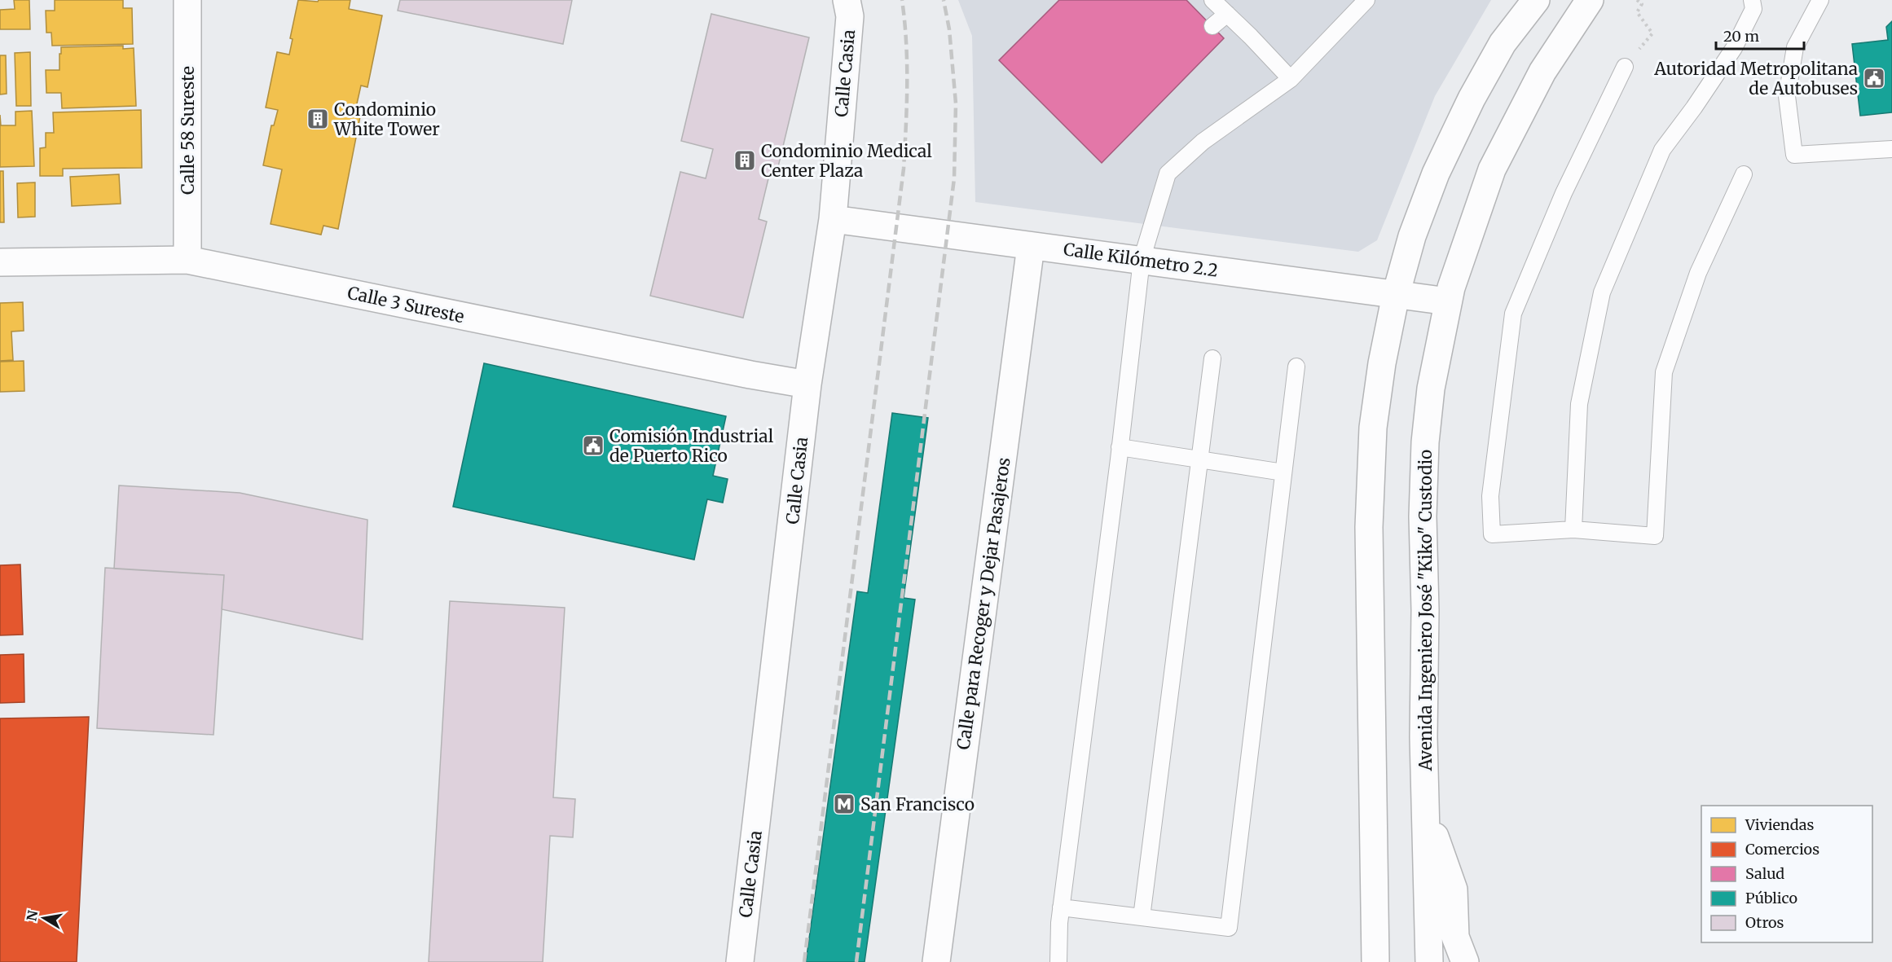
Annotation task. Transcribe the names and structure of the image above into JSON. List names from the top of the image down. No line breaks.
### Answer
{"streets":{"street":["Calle Casia","Calle 58 Sureste","Calle Kilómetro 2.2","Calle 3 Sureste","Calle para Recoger y Dejar Pasajeros","Avenida Ingeniero José \"Kiko\" Custodio"]},"crossings":[["Calle Casia","Calle Kilómetro 2.2"],["Calle Casia","Calle 3 Sureste"],["Calle 58 Sureste","Calle 3 Sureste"],["Calle Kilómetro 2.2","Calle para Recoger y Dejar Pasajeros"],["Calle Kilómetro 2.2","Avenida Ingeniero José \"Kiko\" Custodio"]],"places":{"public building":["Autoridad Metropolitana de Autobuses","Comisión Industrial de Puerto Rico"],"building":["Condominio White Tower","Condominio Medical Center Plaza"],"metro station":["San Francisco"]},"legend":["Viviendas","Comercios","Salud","Público","Otros"],"scale_bar":"20 m","north":"left"}
